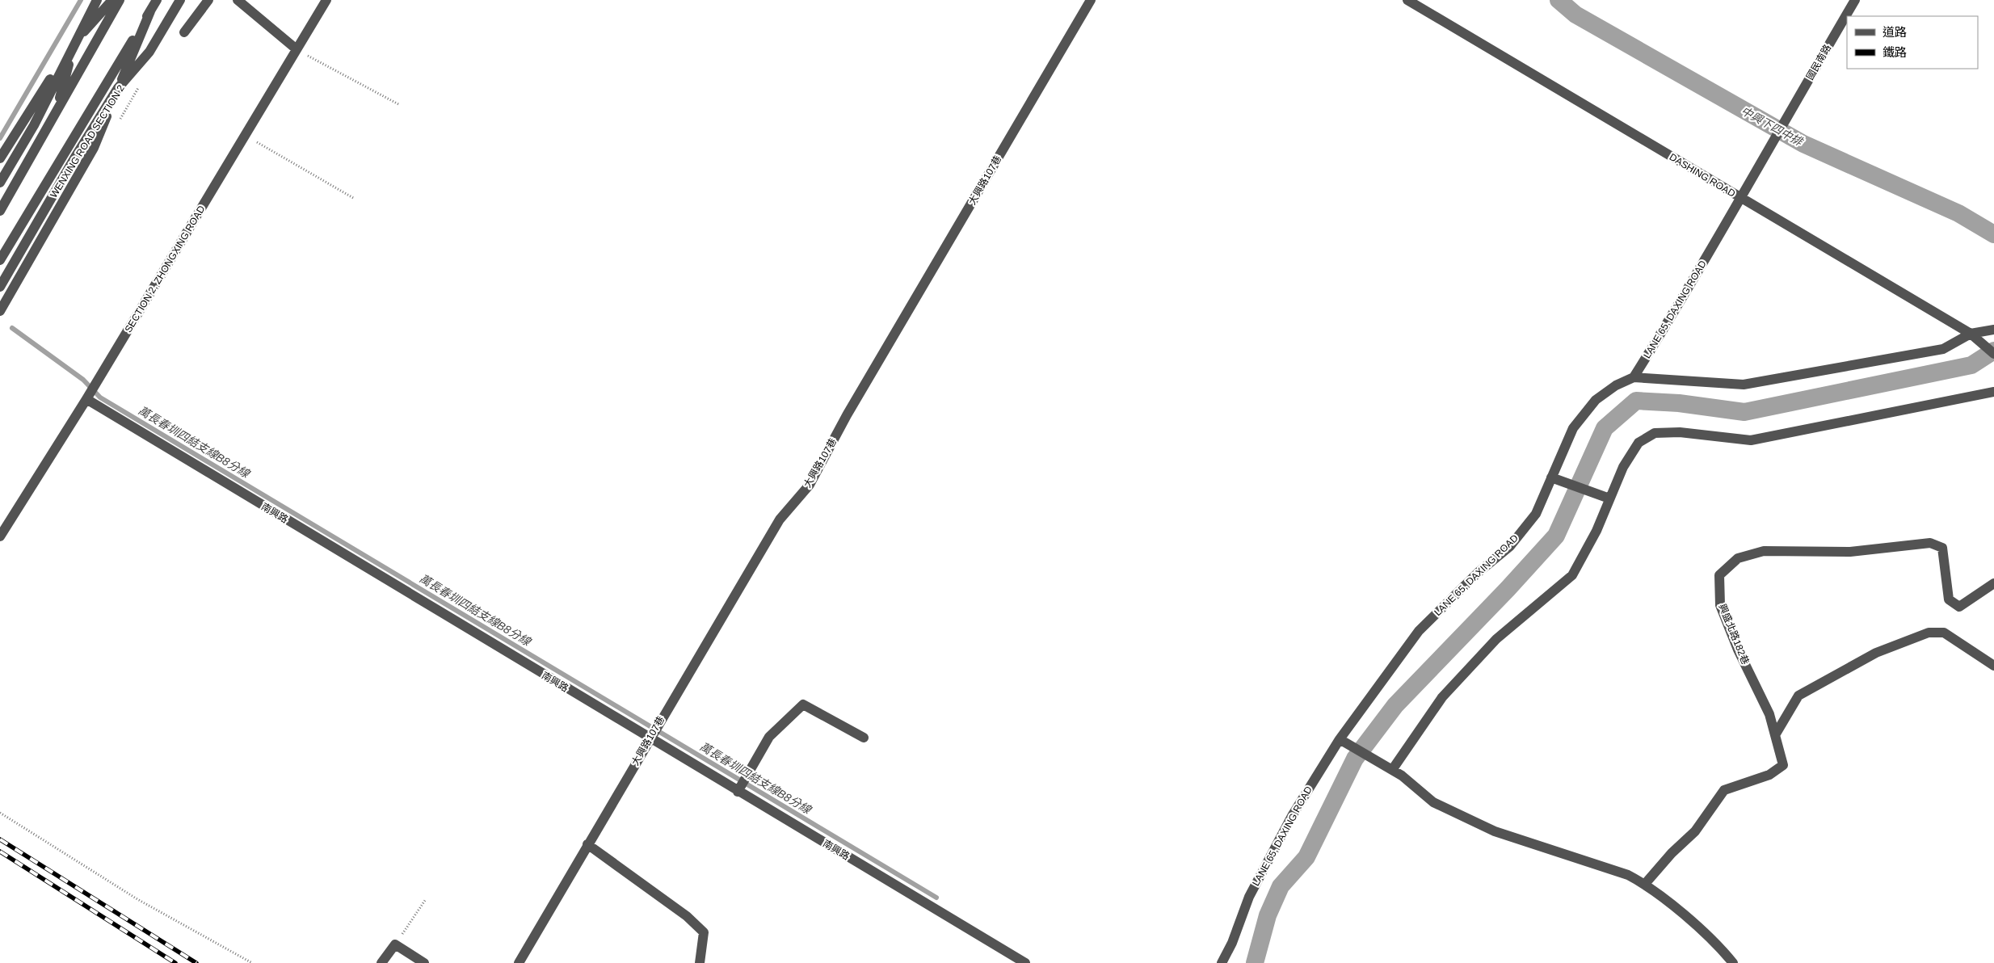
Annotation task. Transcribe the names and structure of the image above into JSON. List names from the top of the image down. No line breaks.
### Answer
{"streets":{"street":["國民南路","WENXING ROAD SECTION 2","DASHING ROAD","大興路107巷","SECTION 2, ZHONGXING ROAD","LANE 65, DAXING ROAD","南興路","興盛北路182巷"]},"crossings":[["國民南路","LANE 65, DAXING ROAD"],["DASHING ROAD","LANE 65, DAXING ROAD"],["大興路107巷","南興路"],["SECTION 2, ZHONGXING ROAD","南興路"]],"water":["中興下四中排","萬長春圳四結支線B8分線"],"legend":["道路","鐵路"]}
